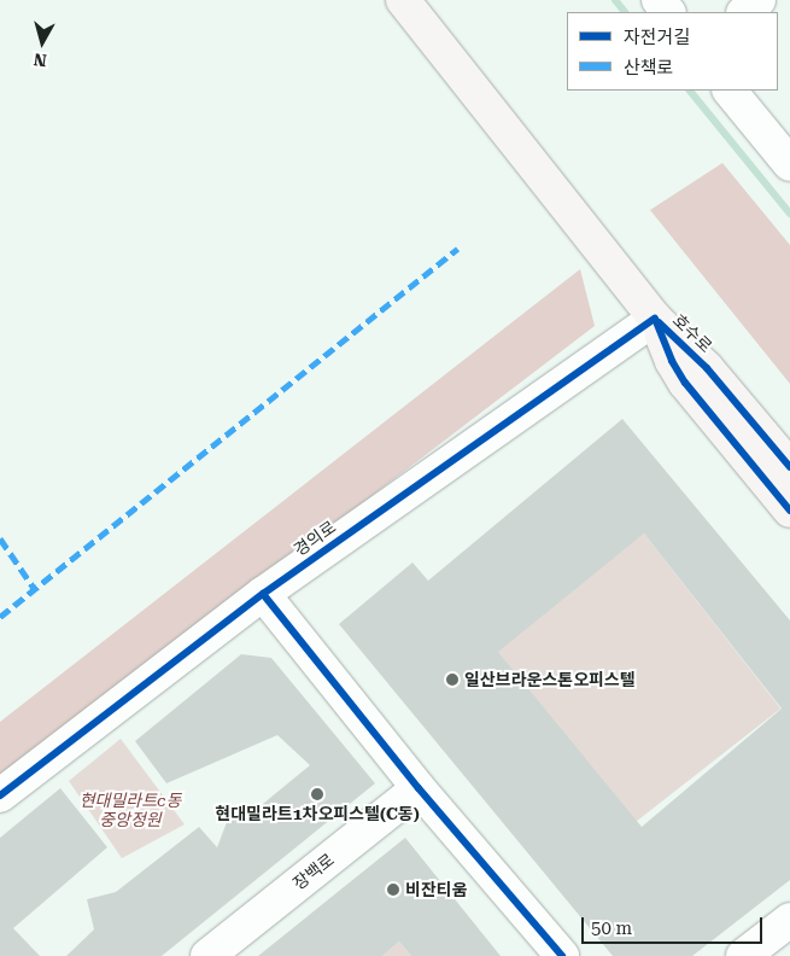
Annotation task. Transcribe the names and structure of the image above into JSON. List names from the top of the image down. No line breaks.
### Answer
{"streets":{"main road":["호수로"],"street":["경의로","장백로"]},"crossings":[["호수로","경의로"]],"parks":["현대밀라트c동 중앙정원"],"places":["일산브라운스톤오피스텔","현대밀라트1차오피스텔(C동)","비잔티움"],"legend":["자전거길","산책로"],"scale_bar":"50 m","north":"bottom"}
